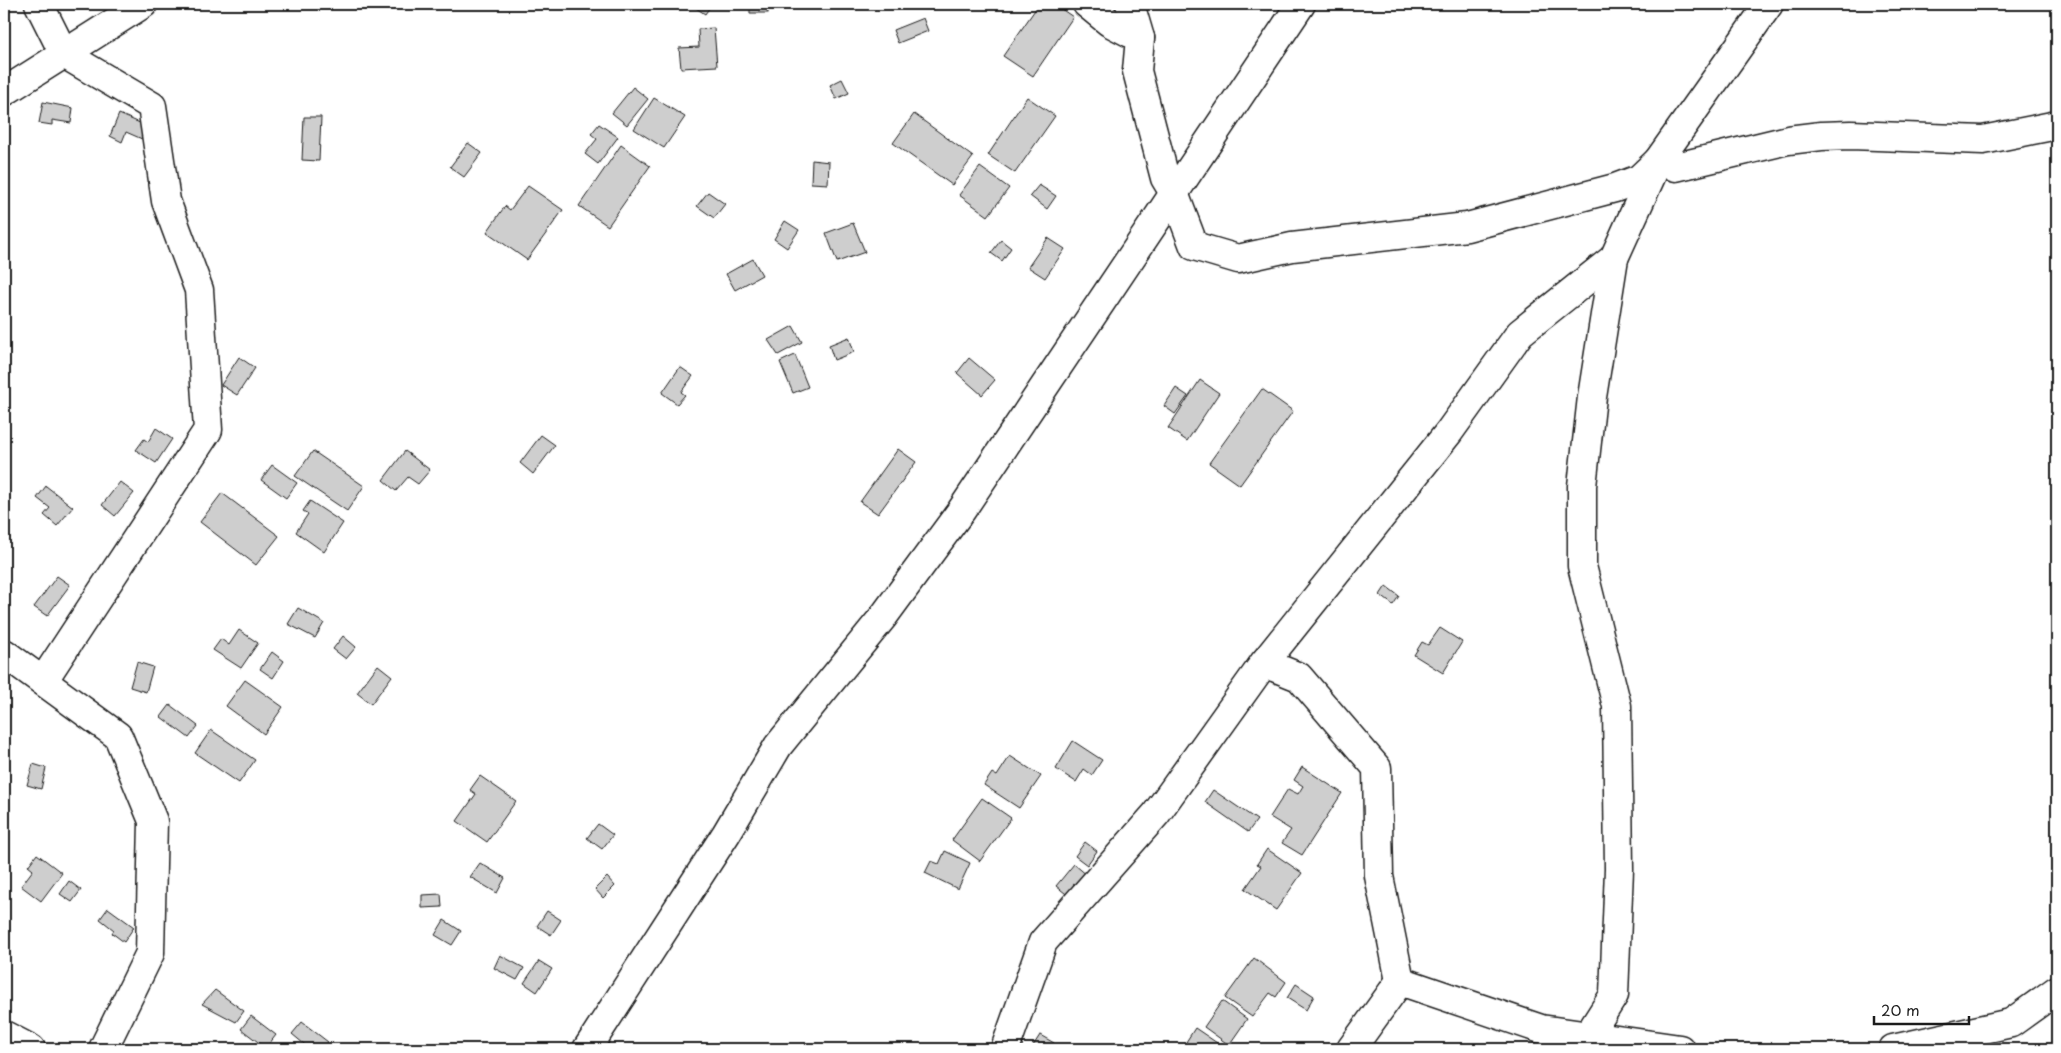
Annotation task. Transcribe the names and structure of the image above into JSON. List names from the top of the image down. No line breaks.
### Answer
{"scale_bar":"20 m"}
